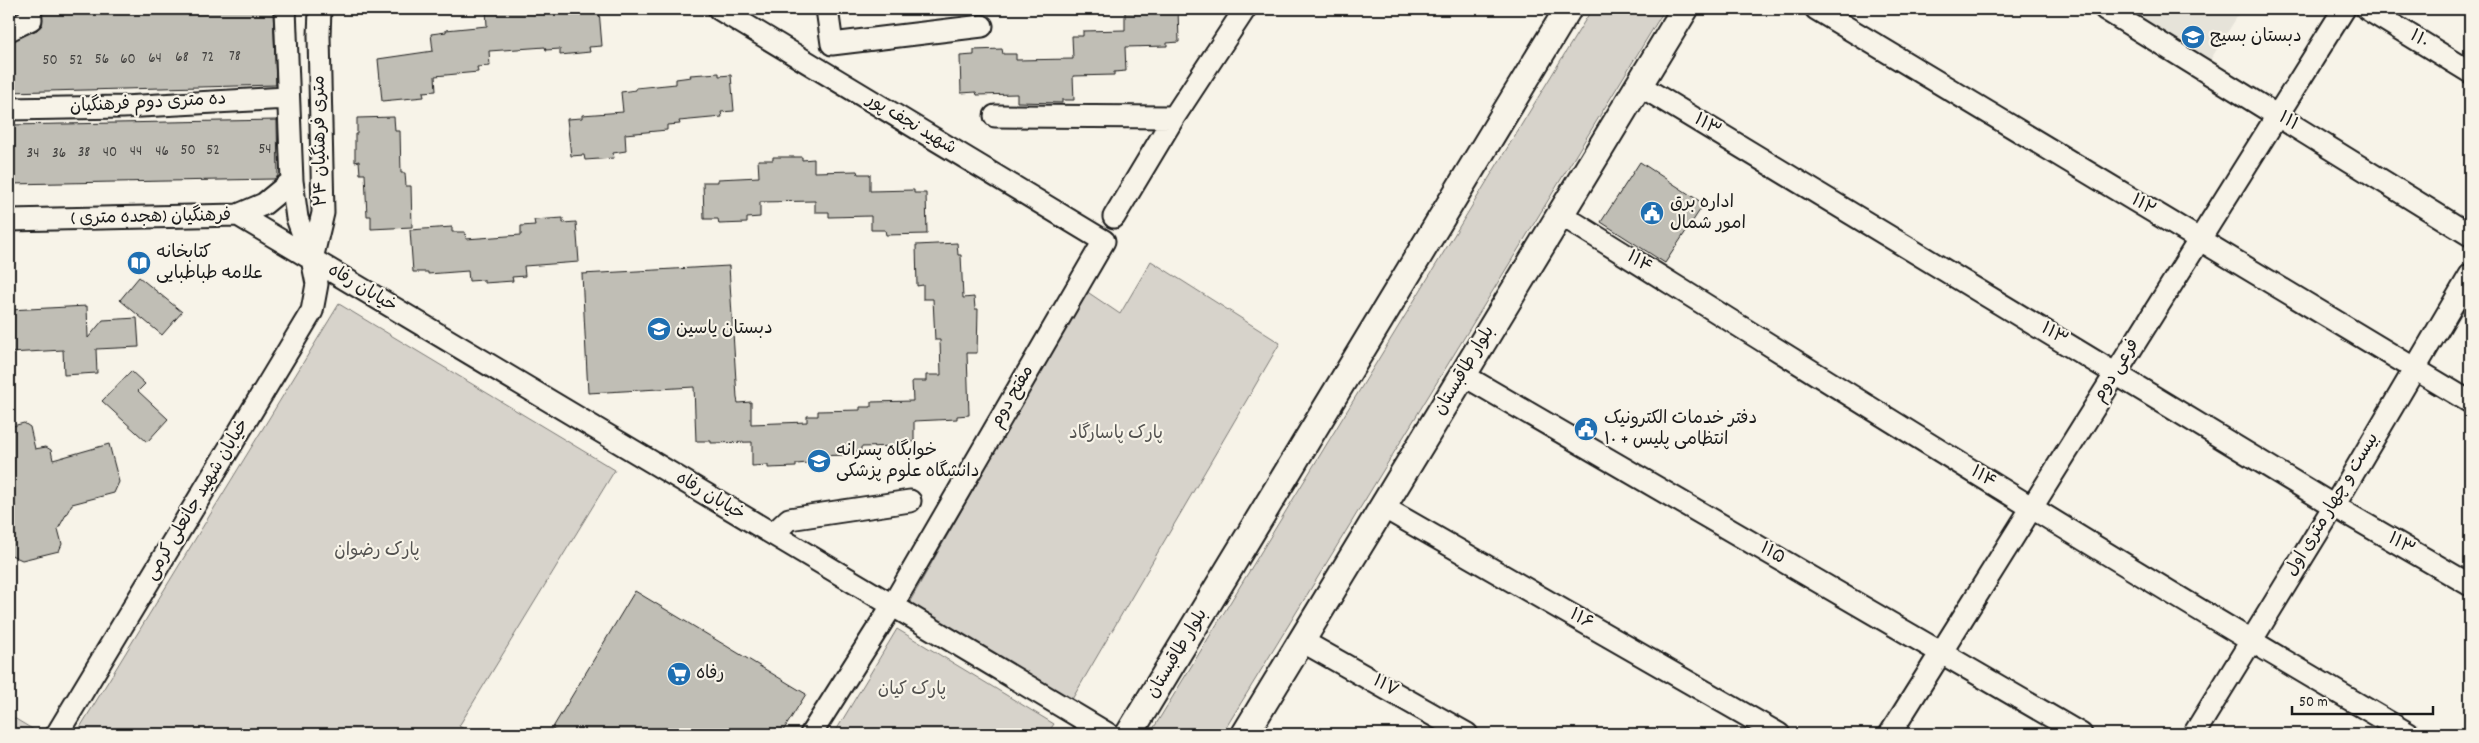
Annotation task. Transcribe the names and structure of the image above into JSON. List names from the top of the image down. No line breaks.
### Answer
{"streets":{"main road":["بلوار طاقبستان"],"street":["۱۱۰","ده متری دوم فرهنگیان","۱۱۱","شهید نجف پور","۱۱۳","۲۴ متری فرهنگیان","۱۱۲","فرهنگیان (هجده متری )","۱۱۴","خیابان رفاه","فرعی دوم","مفتح دوم","خیابان شهید جانعلی کرمی","بیست و چهار متری اول","۱۱۵","۱۱۶","۱۱۷"]},"crossings":[["ده متری دوم فرهنگیان","۲۴ متری فرهنگیان"],["۱۱۱","فرعی دوم"],["شهید نجف پور","مفتح دوم"],["۱۱۳","بلوار طاقبستان"],["۱۱۳","فرعی دوم"],["۱۱۳","بیست و چهار متری اول"],["۲۴ متری فرهنگیان","فرهنگیان (هجده متری )"],["۲۴ متری فرهنگیان","خیابان رفاه"],["۲۴ متری فرهنگیان","خیابان شهید جانعلی کرمی"],["۱۱۲","فرعی دوم"],["۱۱۲","بیست و چهار متری اول"],["فرهنگیان (هجده متری )","خیابان رفاه"],["فرهنگیان (هجده متری )","خیابان شهید جانعلی کرمی"],["۱۱۴","بلوار طاقبستان"],["۱۱۴","فرعی دوم"],["۱۱۴","بیست و چهار متری اول"],["خیابان رفاه","مفتح دوم"],["خیابان رفاه","خیابان شهید جانعلی کرمی"],["بلوار طاقبستان","۱۱۵"],["بلوار طاقبستان","۱۱۶"],["بلوار طاقبستان","۱۱۷"],["فرعی دوم","۱۱۵"]],"parks":["پارک پاسارگاد","پارک رضوان","پارک کیان"],"places":{"school or university":["دبستان بسیج","دبستان یاسین","خوابگاه پسرانه دانشگاه علوم پزشکی"],"public building":["اداره برق امور شمال","دفتر خدمات الکترونیک انتظامی پلیس + ۱۰"],"library":["کتابخانه علامه طباطبایی"],"supermarket":["رفاه"]},"house_numbers":["78","68","72","64","56","60","50","52","54","50","52","44","46","38","40","34","36"],"scale_bar":"50 m"}
